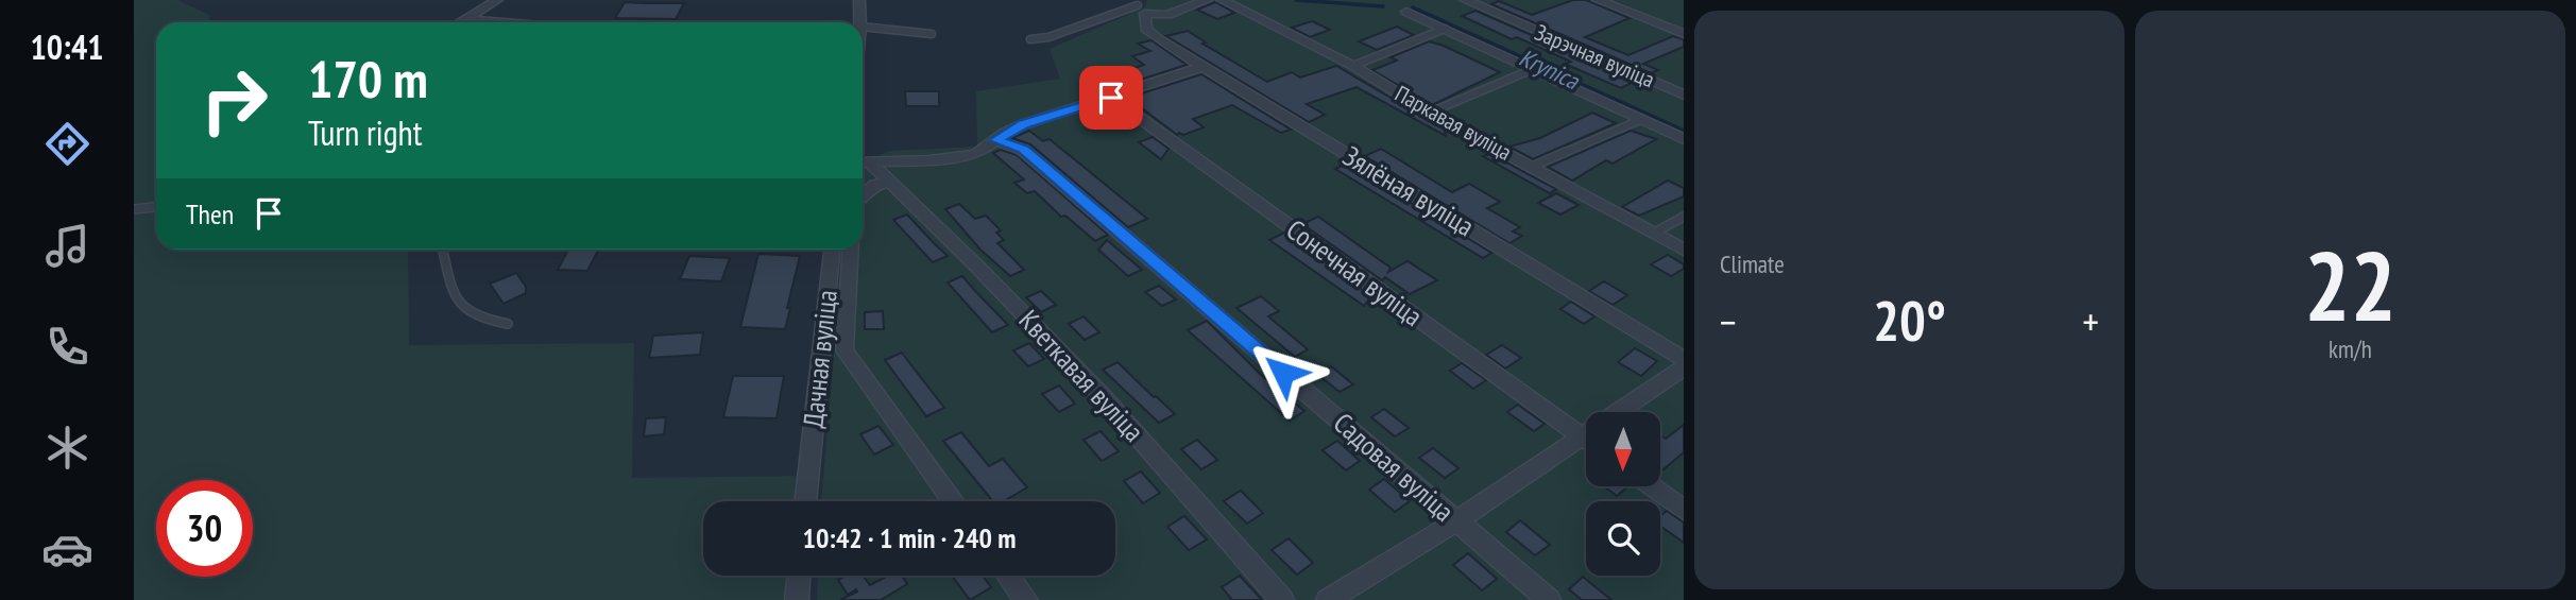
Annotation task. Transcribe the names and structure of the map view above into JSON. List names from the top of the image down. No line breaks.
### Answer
{"streets":{"street":["Зарэчная вуліца","Паркавая вуліца","Зялёная вуліца","Сонечная вуліца","Дачная вуліца","Кветкавая вуліца","Садовая вуліца"]},"water":["Krynica"],"north":"bottom","page":{"tabs":"10:41","tile":["Climate",["22","km/h"]],"turn":["170 m","Turn right"],"then":"Then","heat":["−","20°","+"],"limit":"30","trip":"10:42 · 1 min · 240 m"}}
